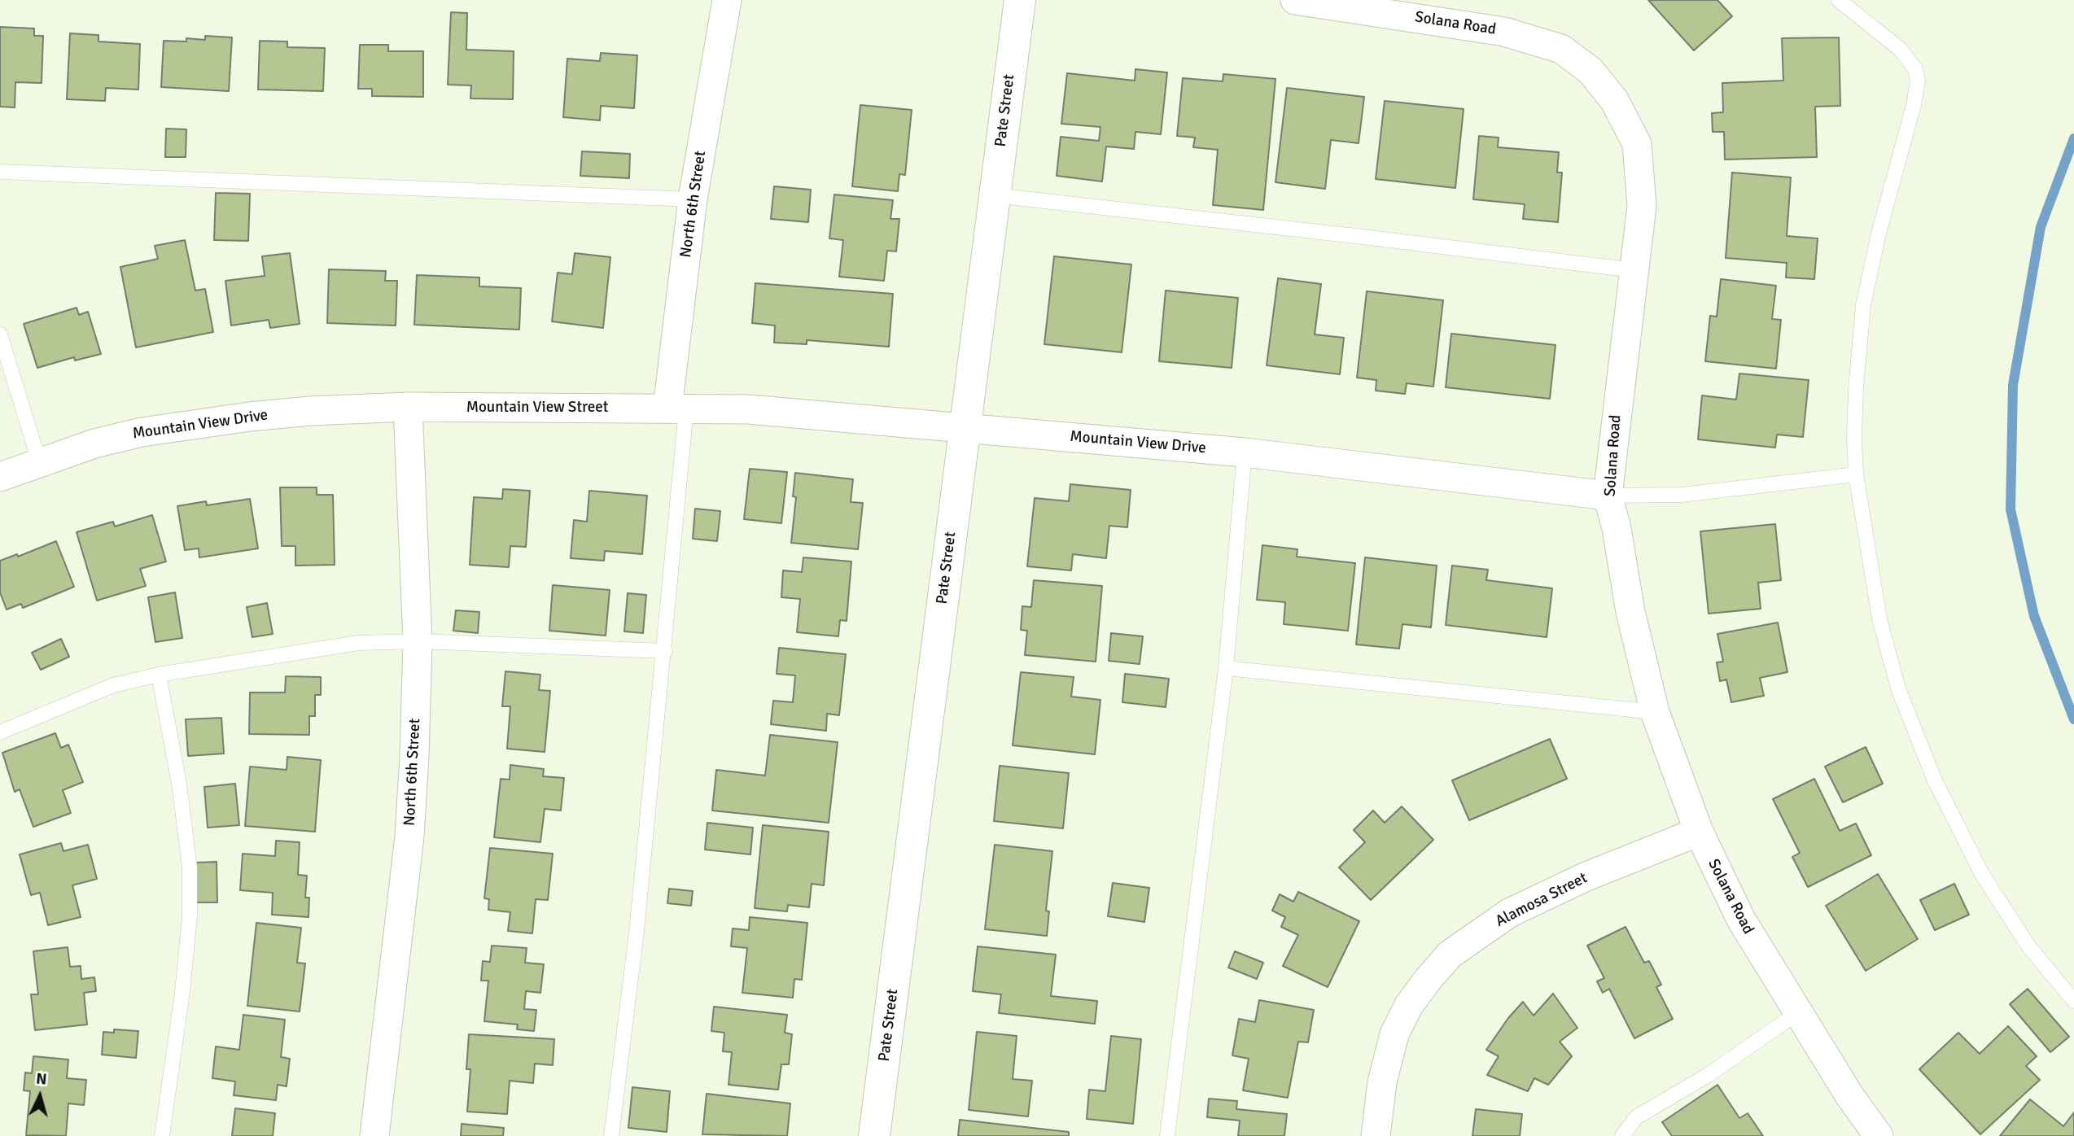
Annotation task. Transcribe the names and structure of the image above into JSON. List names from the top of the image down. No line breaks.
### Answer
{"streets":{"street":["Solana Road","Pate Street","North 6th Street","Mountain View Street","Mountain View Drive","Alamosa Street"]},"crossings":[["Solana Road","Mountain View Drive"],["Solana Road","Alamosa Street"],["Pate Street","Mountain View Drive"],["North 6th Street","Mountain View Street"],["North 6th Street","Mountain View Drive"],["Mountain View Street","Mountain View Drive"]],"north":"top"}
